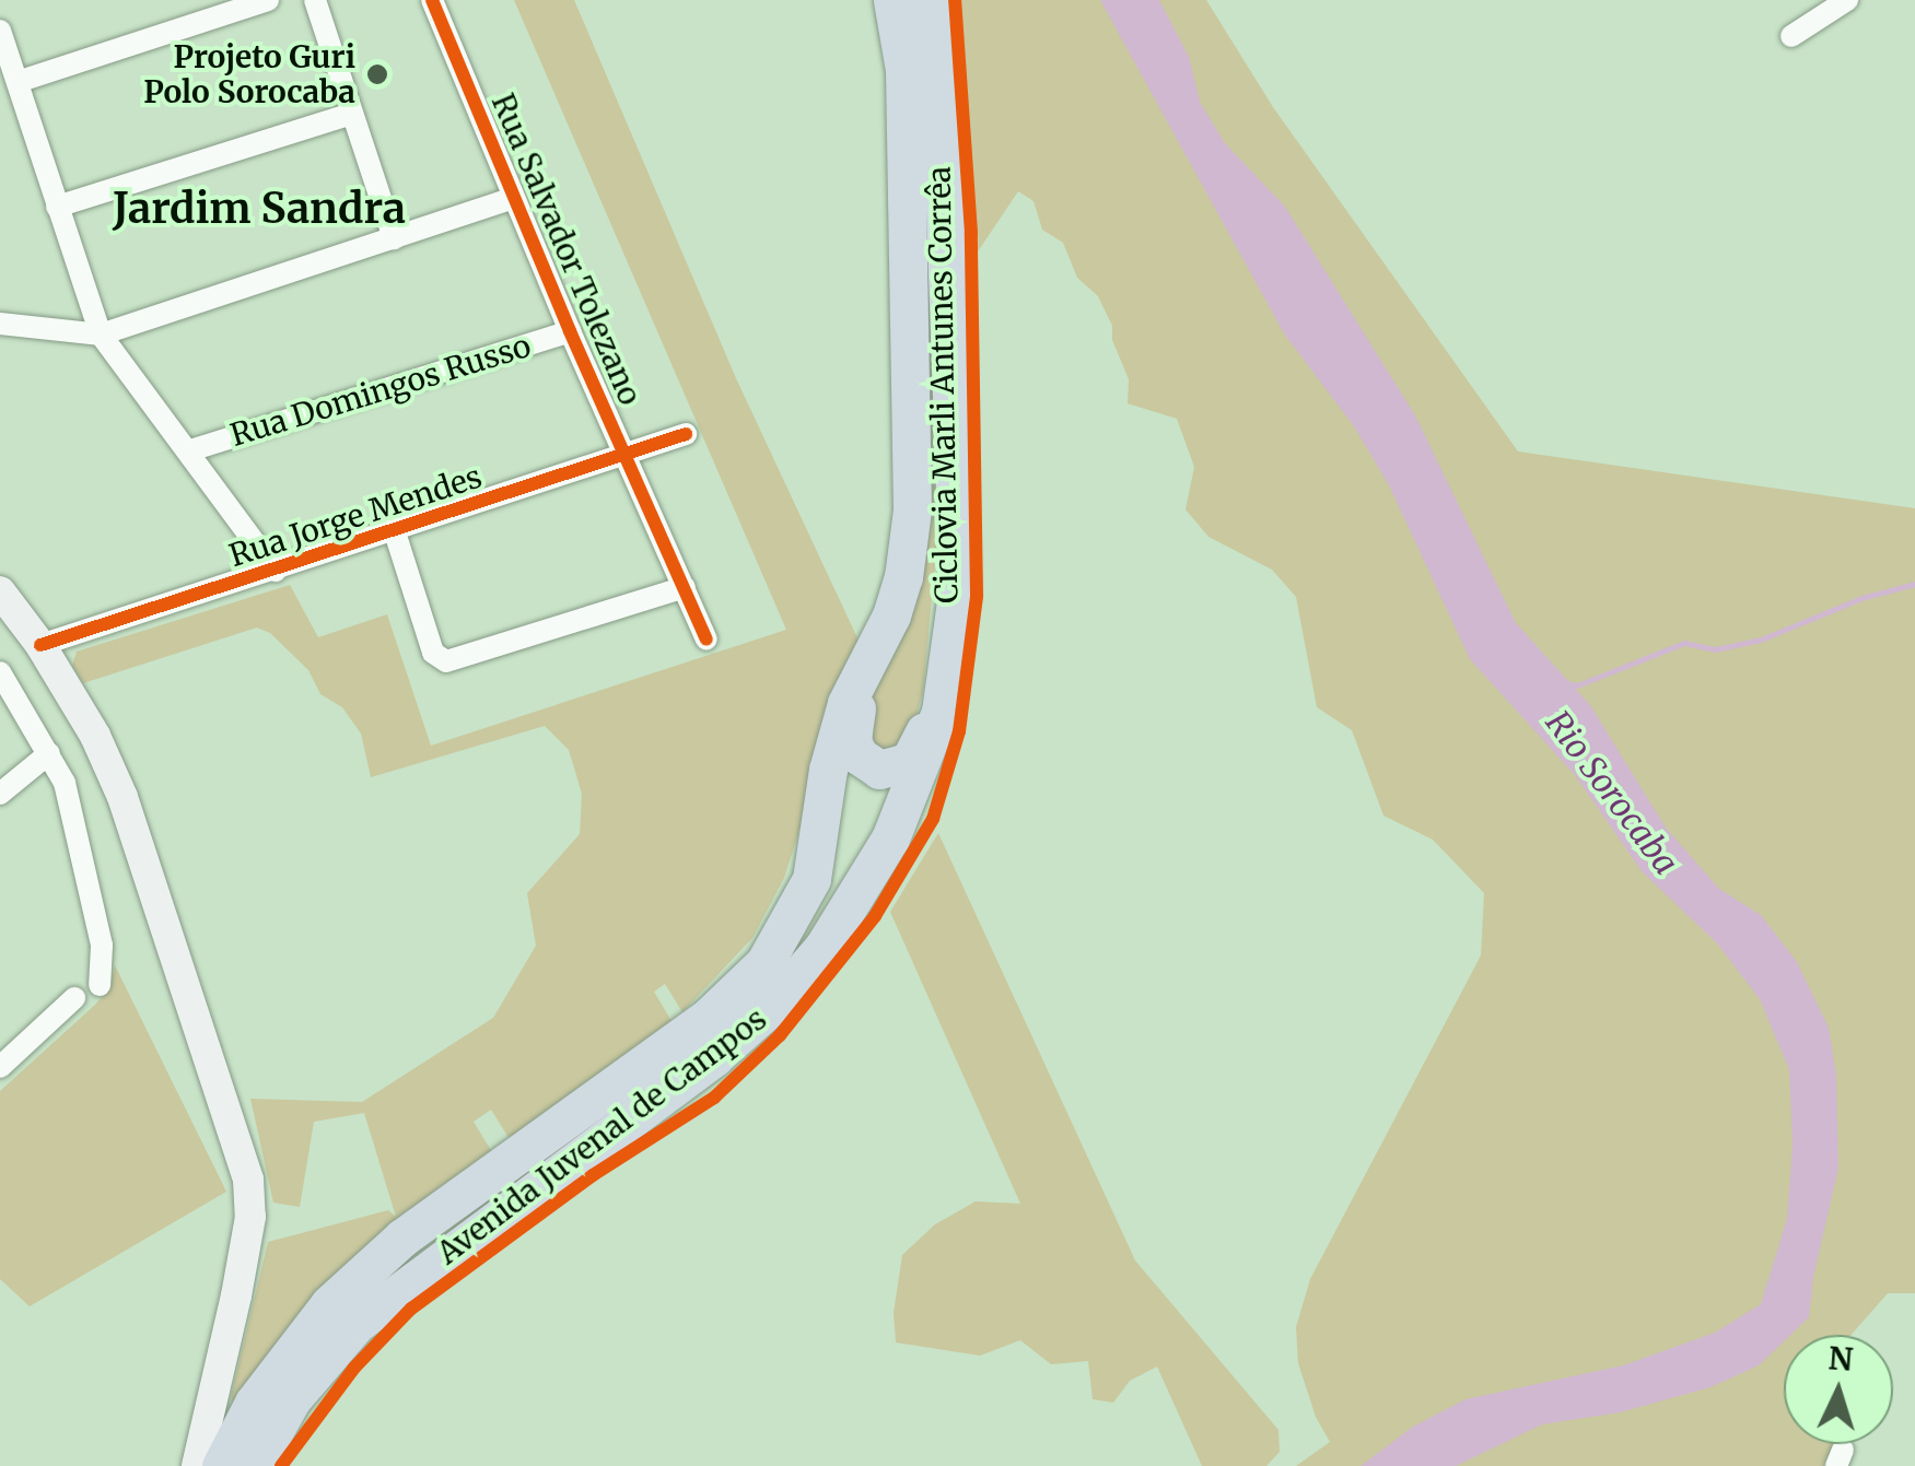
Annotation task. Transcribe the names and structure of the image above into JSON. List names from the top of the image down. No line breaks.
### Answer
{"streets":{"highway":["Avenida Juvenal de Campos"],"street":["Rua Salvador Tolezano","Rua Domingos Russo","Rua Jorge Mendes"],"cycle path":["Ciclovia Marli Antunes Corrêa"]},"crossings":[["Rua Salvador Tolezano","Rua Domingos Russo"],["Rua Salvador Tolezano","Rua Jorge Mendes"]],"districts":["Jardim Sandra"],"water":["Rio Sorocaba"],"places":["Projeto Guri Polo Sorocaba"],"north":"top"}
